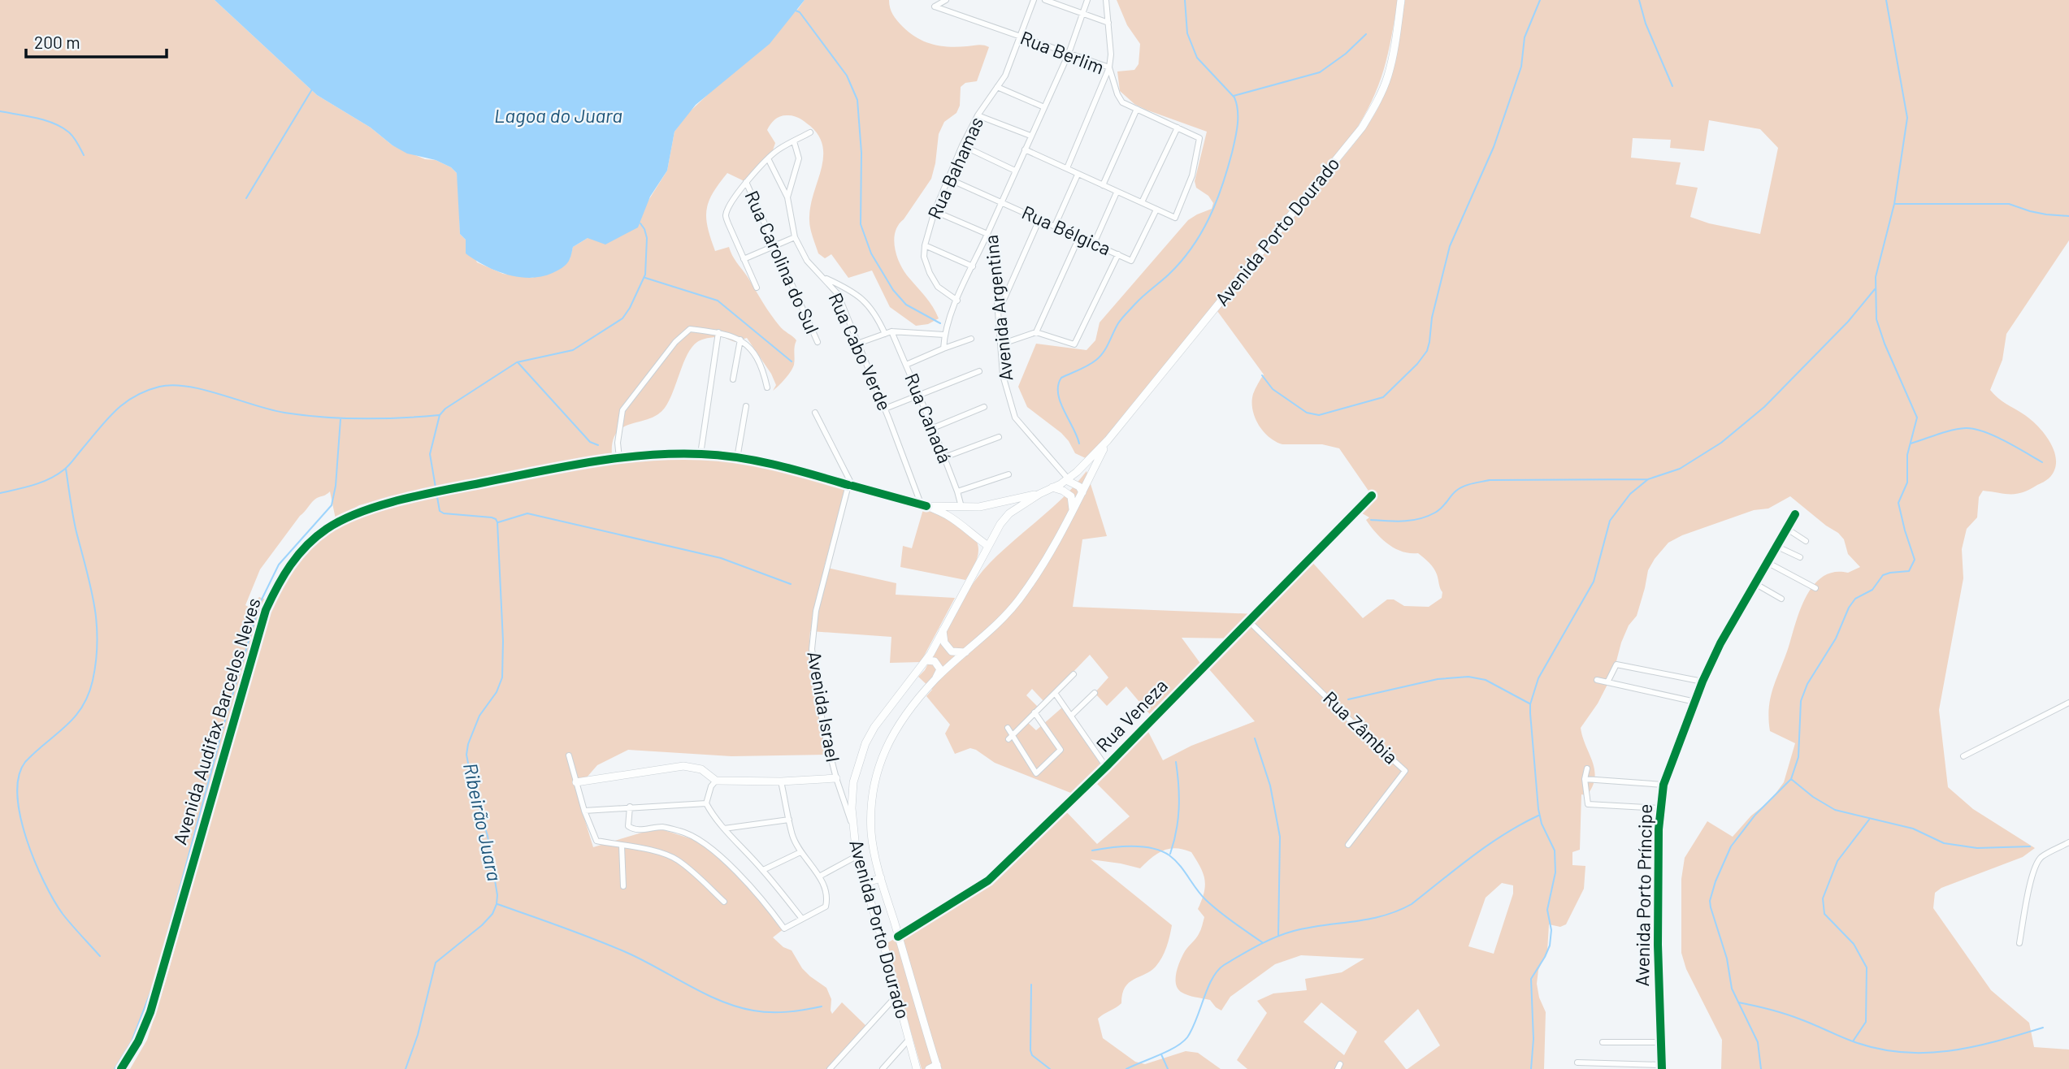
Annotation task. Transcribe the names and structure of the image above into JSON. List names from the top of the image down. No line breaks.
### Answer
{"streets":{"main road":["Avenida Porto Dourado","Avenida Audifax Barcelos Neves","Avenida Porto Príncipe"],"street":["Rua Berlim","Rua Bahamas","Rua Bélgica","Rua Carolina do Sul","Avenida Argentina","Rua Cabo Verde","Rua Canadá","Avenida Israel","Rua Veneza","Rua Zâmbia"]},"crossings":[["Rua Berlim","Rua Bahamas"],["Rua Berlim","Rua Bélgica"],["Rua Berlim","Avenida Argentina"],["Rua Bahamas","Rua Bélgica"],["Rua Bélgica","Avenida Argentina"],["Avenida Porto Dourado","Avenida Argentina"],["Avenida Porto Dourado","Avenida Israel"],["Avenida Porto Dourado","Rua Veneza"],["Avenida Porto Dourado","Avenida Audifax Barcelos Neves"],["Rua Cabo Verde","Avenida Audifax Barcelos Neves"],["Rua Canadá","Avenida Audifax Barcelos Neves"],["Avenida Israel","Avenida Audifax Barcelos Neves"],["Rua Veneza","Rua Zâmbia"]],"water":["Lagoa do Juara","Ribeirão Juara"],"scale_bar":"200 m"}
